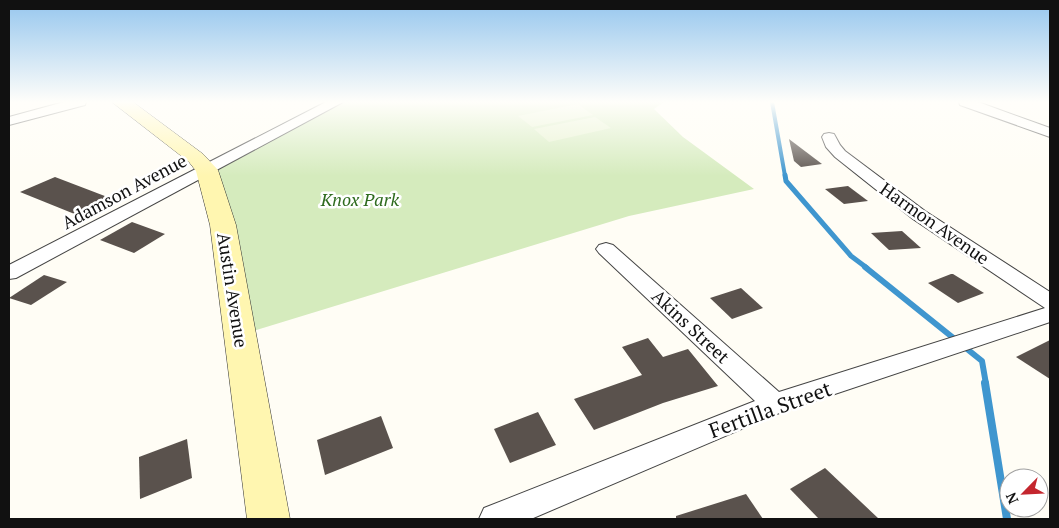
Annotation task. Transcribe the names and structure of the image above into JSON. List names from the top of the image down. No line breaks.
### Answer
{"streets":{"street":["Adamson Avenue","Harmon Avenue","Austin Avenue","Akins Street","Fertilla Street"]},"crossings":[["Adamson Avenue","Austin Avenue"],["Akins Street","Fertilla Street"]],"parks":["Knox Park"],"north":"bottom left"}
